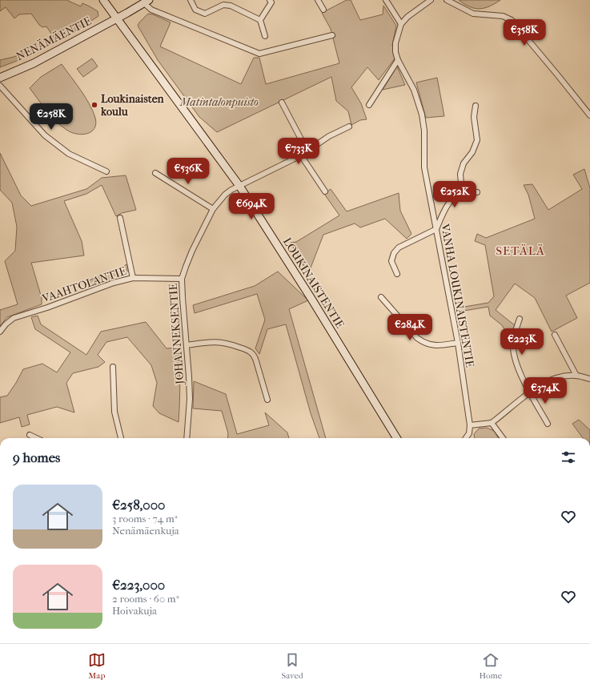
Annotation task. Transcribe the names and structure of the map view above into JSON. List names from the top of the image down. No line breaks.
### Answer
{"streets":{"street":["NENÄMÄENTIE","LOUKINAISTENTIE","VAAHTOLANTIE","VANHA LOUKINAISTENTIE","JOHANNEKSENTIE"]},"crossings":[["NENÄMÄENTIE","LOUKINAISTENTIE"],["LOUKINAISTENTIE","JOHANNEKSENTIE"],["VAAHTOLANTIE","JOHANNEKSENTIE"]],"districts":["SETÄLÄ"],"parks":["Matintalonpuisto"],"places":["Loukinaisten koulu"],"page":{"price":["€358K","€258K","€733K","€536K","€252K","€694K","€284K","€223K","€374K"],"heading":"9 homes","list":[{"name":"€258,000","note":"3 rooms · 74 m² · Nenämäenkuja"},{"name":"€223,000","note":"2 rooms · 60 m² · Hoivakuja"}],"tabs":["Map","Saved","Home"]}}
